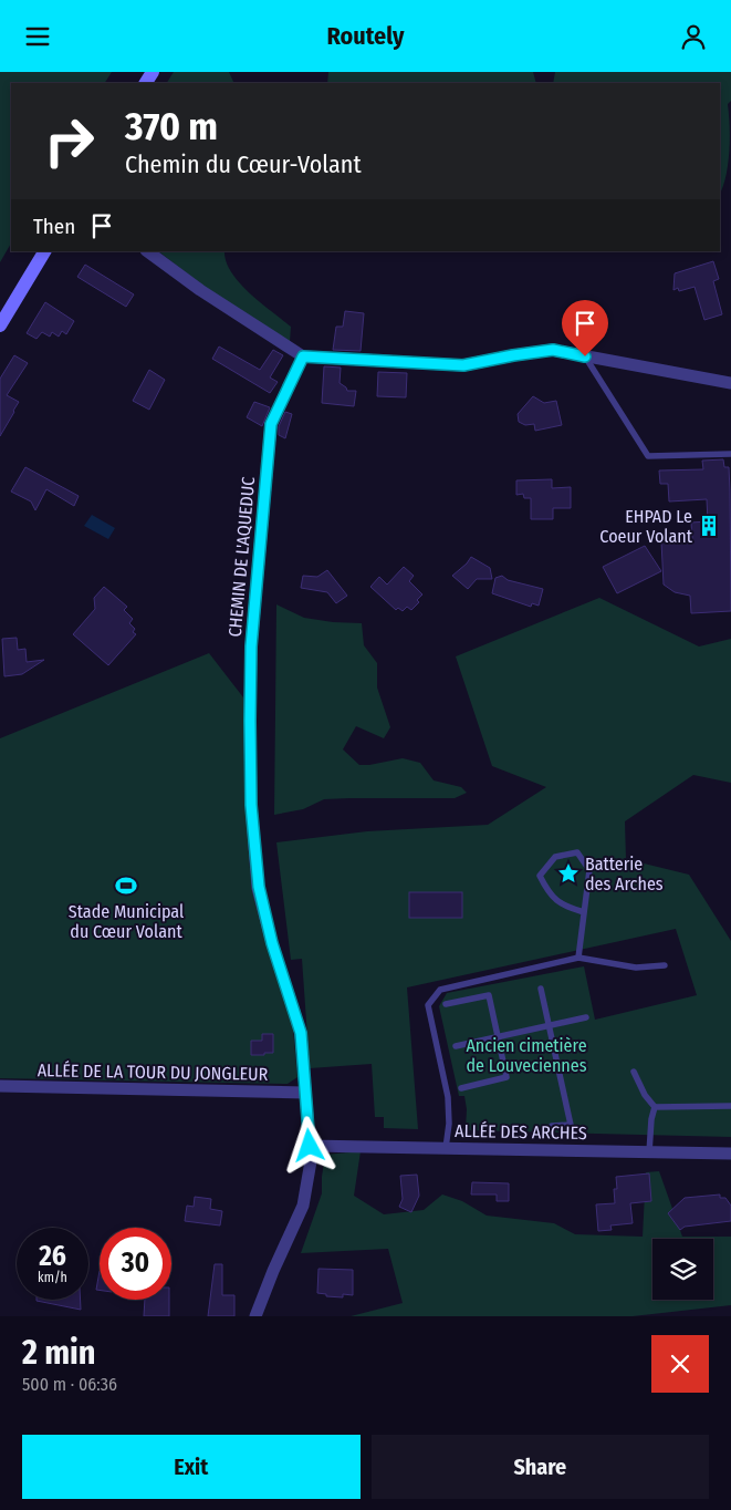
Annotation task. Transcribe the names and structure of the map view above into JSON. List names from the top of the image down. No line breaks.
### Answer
{"streets":{"street":["CHEMIN DE L'AQUEDUC","ALLÉE DE LA TOUR DU JONGLEUR","ALLÉE DES ARCHES"]},"crossings":[["CHEMIN DE L'AQUEDUC","ALLÉE DE LA TOUR DU JONGLEUR"],["CHEMIN DE L'AQUEDUC","ALLÉE DES ARCHES"]],"parks":["Ancien cimetière de Louveciennes"],"places":{"building":["EHPAD Le Coeur Volant"],"place":["Batterie des Arches"],"sports":["Stade Municipal du Cœur Volant"]},"page":{"header":"Routely","turn":["370 m","Chemin du Cœur-Volant"],"then":"Then","speed":"26 km/h","limit":"30","heading":["2 min","500 m · 06:36"],"buttons":["Exit","Share"]}}
